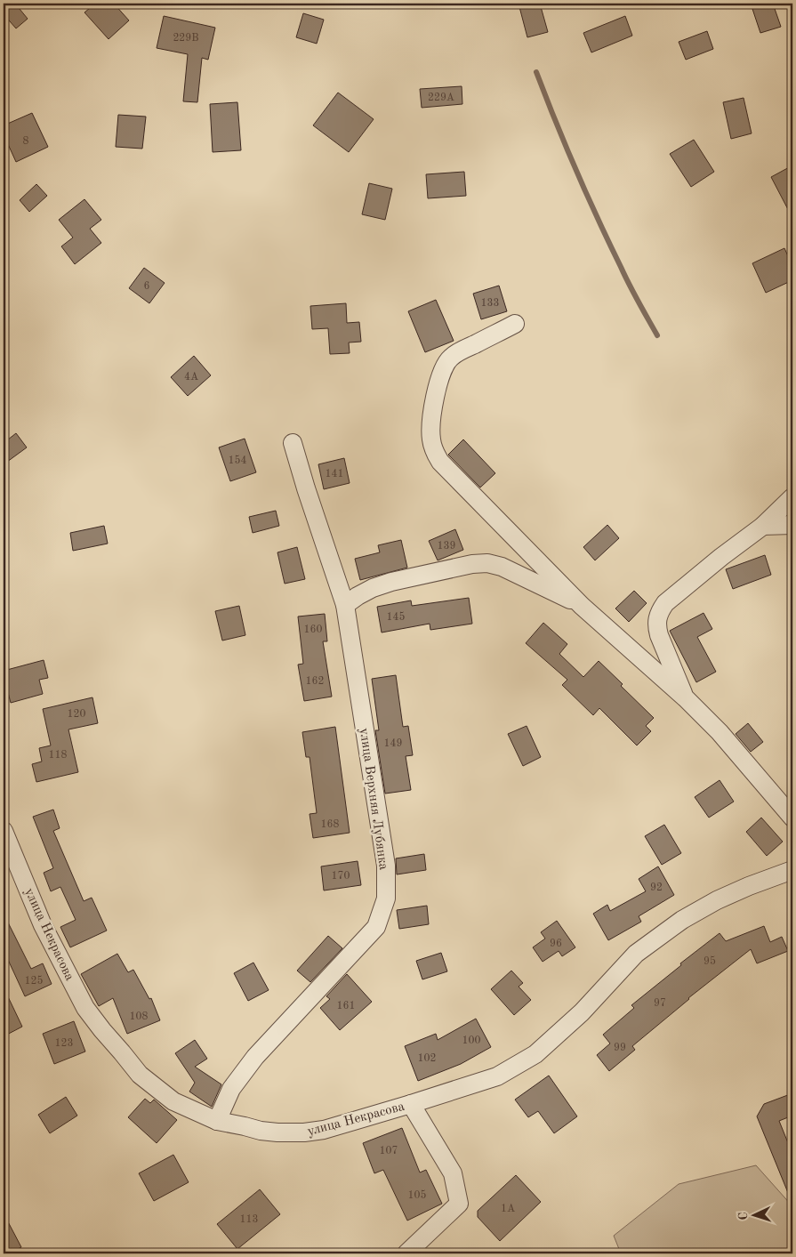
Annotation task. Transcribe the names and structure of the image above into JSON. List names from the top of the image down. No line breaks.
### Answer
{"streets":{"street":["улица Верхняя Лубянка","улица Некрасова"]},"crossings":[["улица Верхняя Лубянка","улица Некрасова"]],"house_numbers":["229В","229А","8","6","133","4А","154","141","139","145","160","162","120","149","118","168","170","92","96","95","125","97","161","108","100","123","99","102","107","105","1А","113"],"north":"left"}
